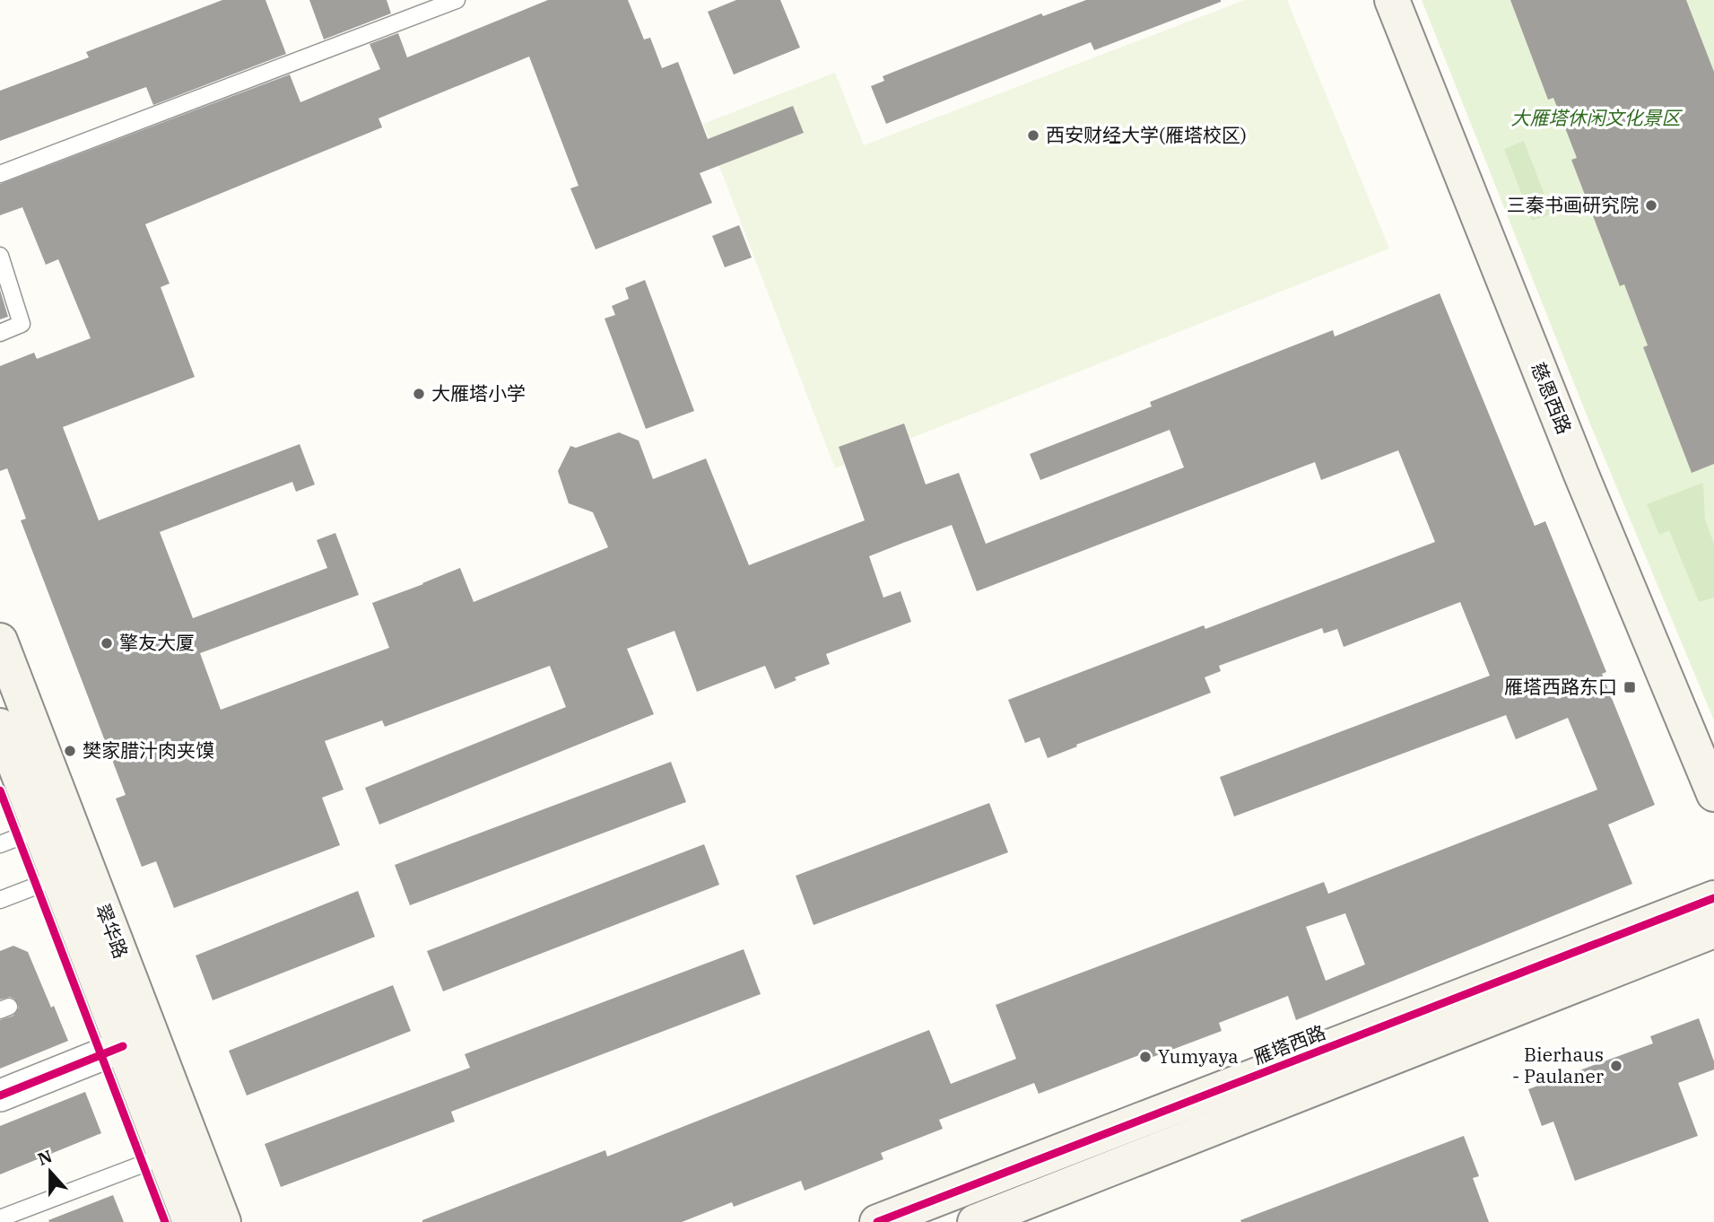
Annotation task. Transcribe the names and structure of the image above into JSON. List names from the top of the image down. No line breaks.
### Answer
{"streets":{"main road":["慈恩西路","翠华路","雁塔西路"]},"parks":["大雁塔休闲文化景区"],"places":{"other":["西安财经大学(雁塔校区)","三秦书画研究院","大雁塔小学","擎友大厦","樊家腊汁肉夹馍","Yumyaya","Bierhaus - Paulaner"],"transit":["雁塔西路东口"]},"north":"top"}
